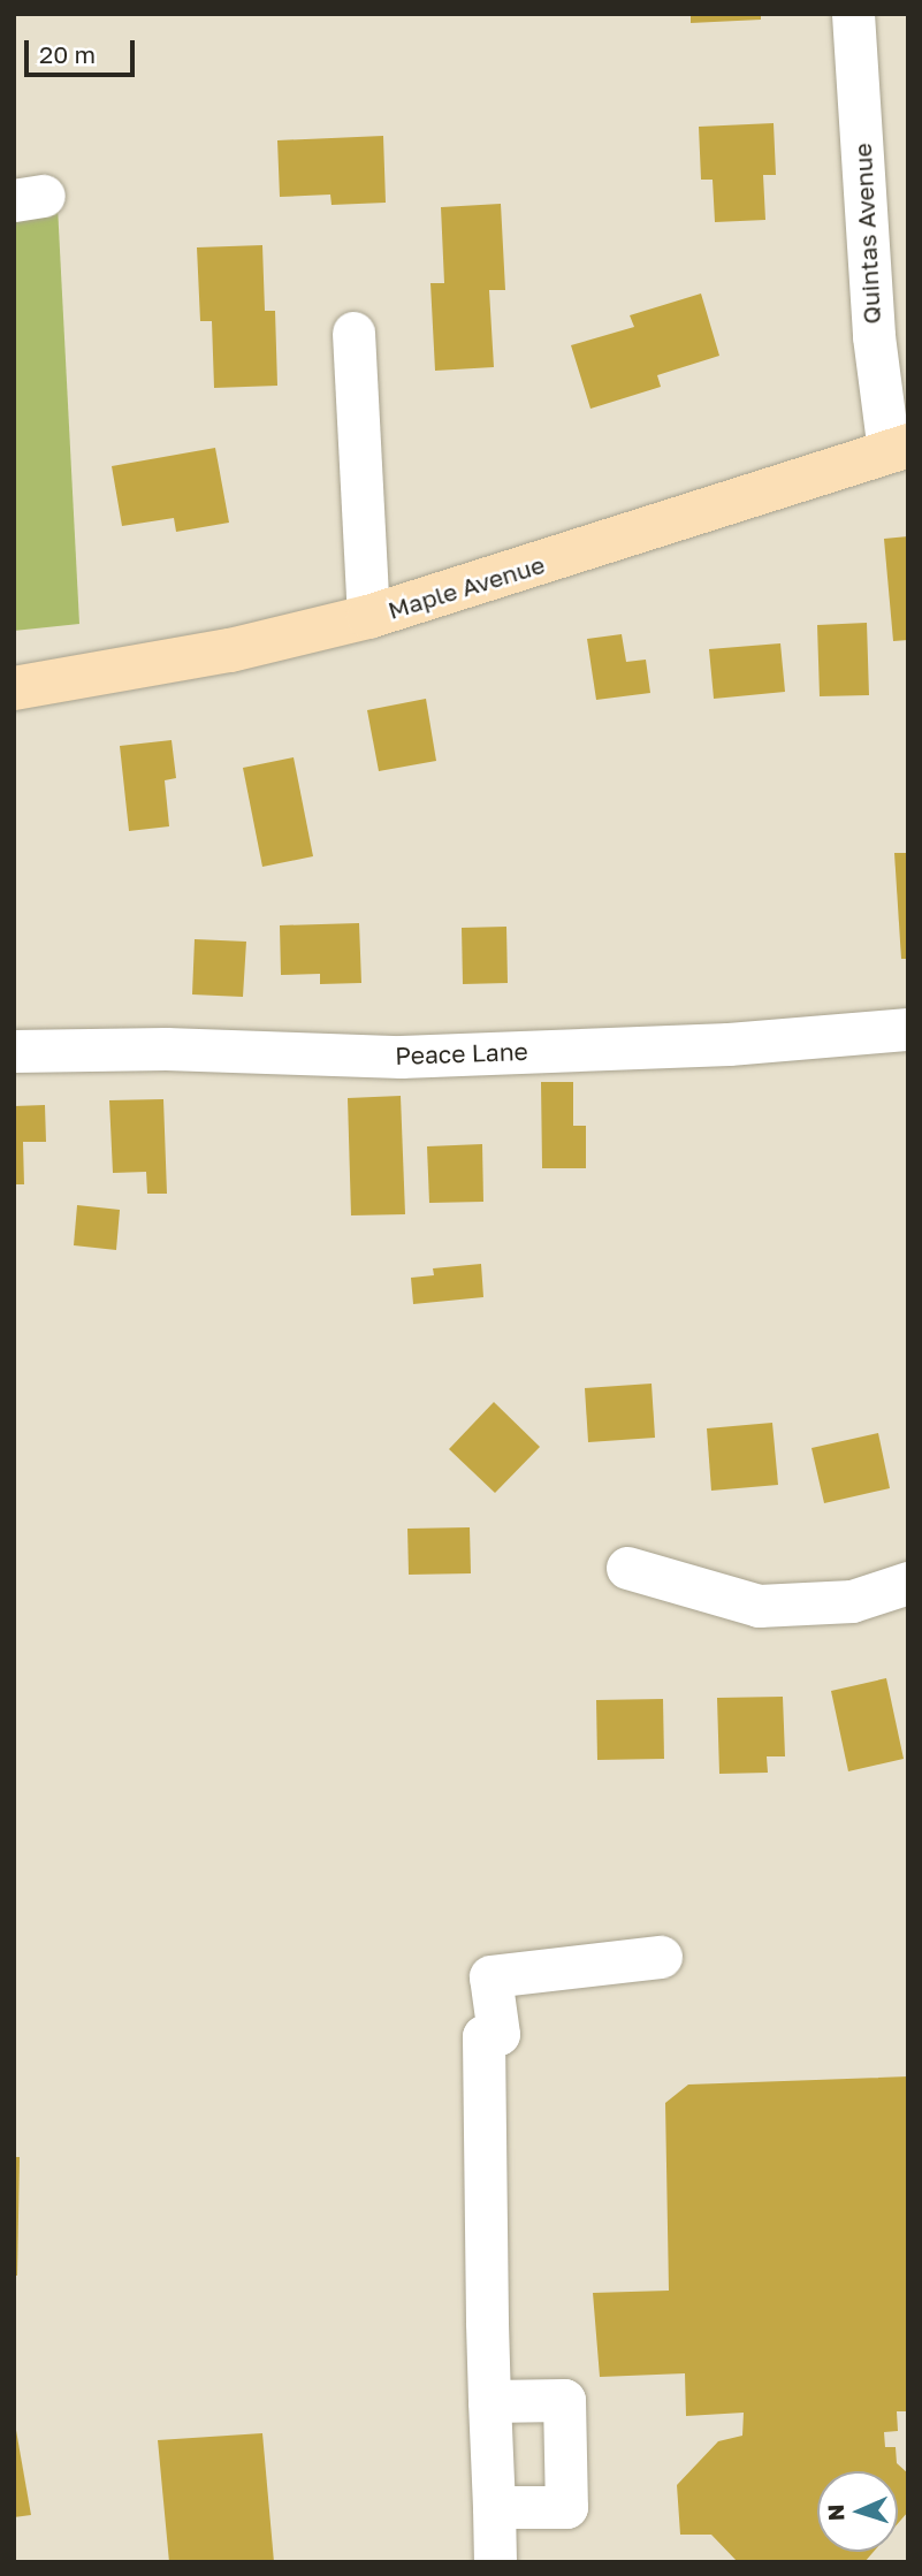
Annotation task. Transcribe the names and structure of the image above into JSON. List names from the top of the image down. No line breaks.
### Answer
{"streets":{"main road":["Maple Avenue"],"street":["Quintas Avenue","Peace Lane"]},"crossings":[["Quintas Avenue","Maple Avenue"]],"scale_bar":"20 m","north":"left"}
